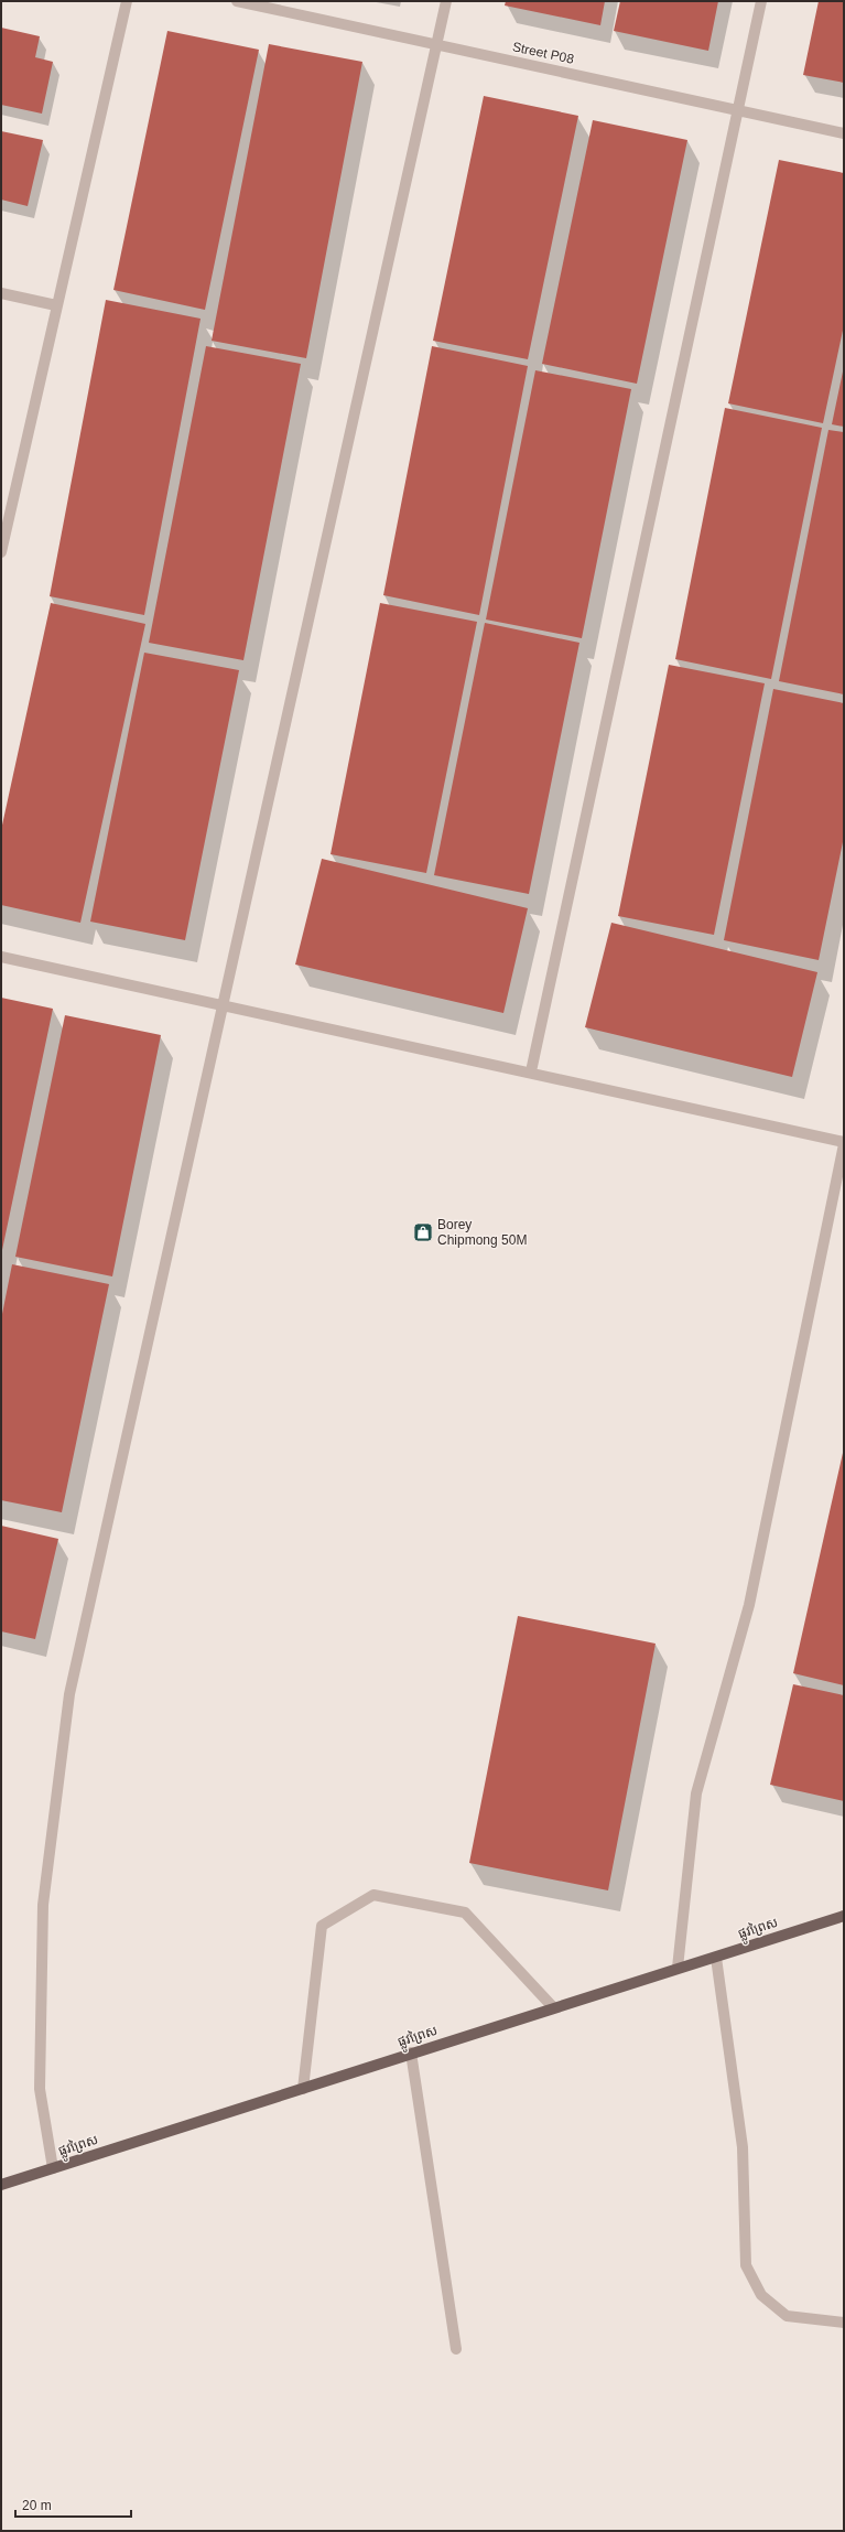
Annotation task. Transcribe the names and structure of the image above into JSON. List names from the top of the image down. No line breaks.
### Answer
{"streets":{"main road":["ផ្លូវព្រៃស"],"street":["Street P08"]},"places":{"shop":["Borey Chipmong 50M"]},"scale_bar":"20 m"}
